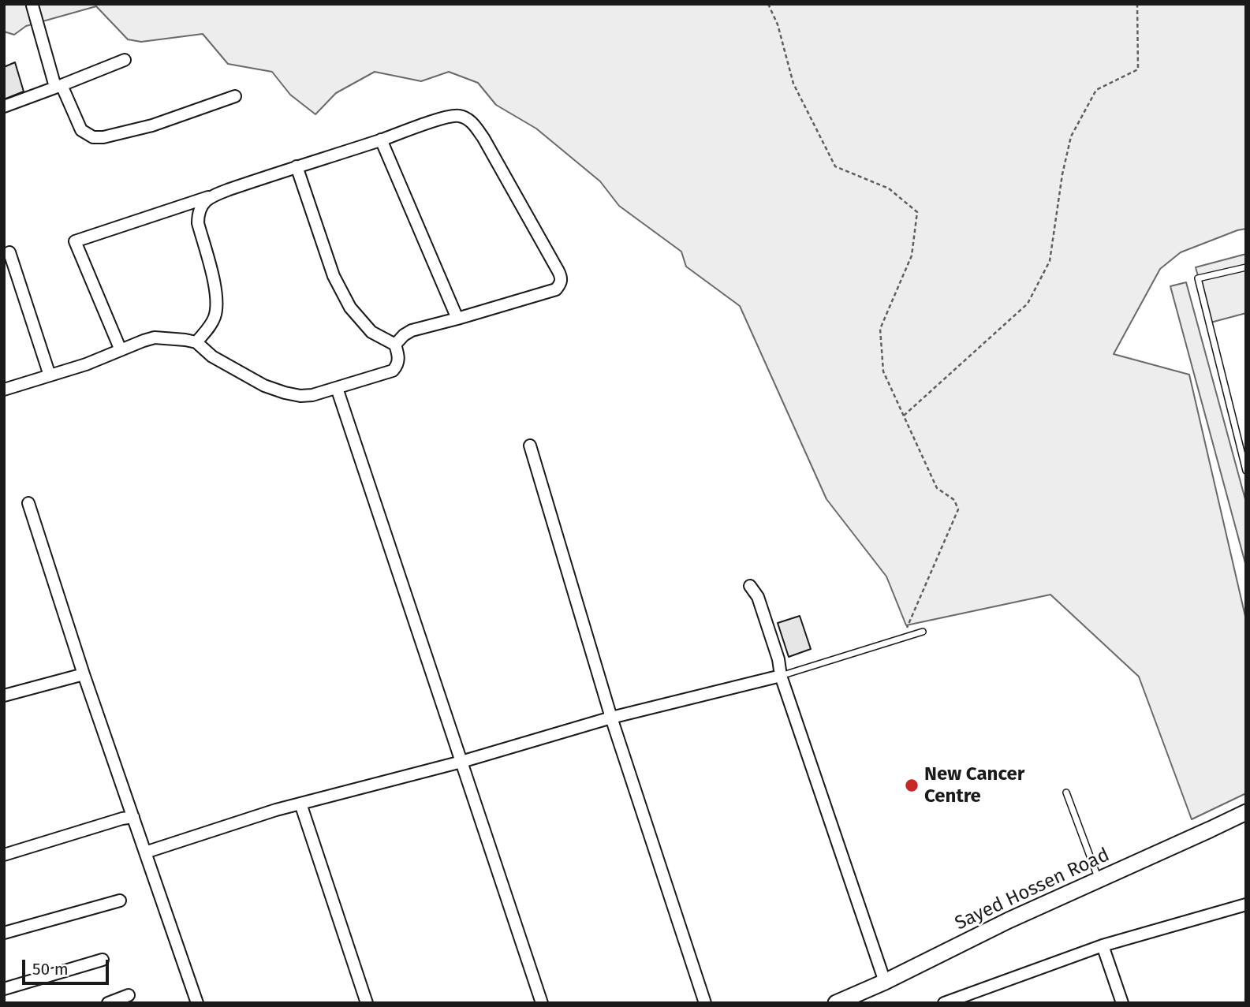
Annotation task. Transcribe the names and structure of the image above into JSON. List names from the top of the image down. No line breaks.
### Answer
{"streets":{"main road":["Sayed Hossen Road"]},"places":["New Cancer Centre"],"scale_bar":"50 m"}
